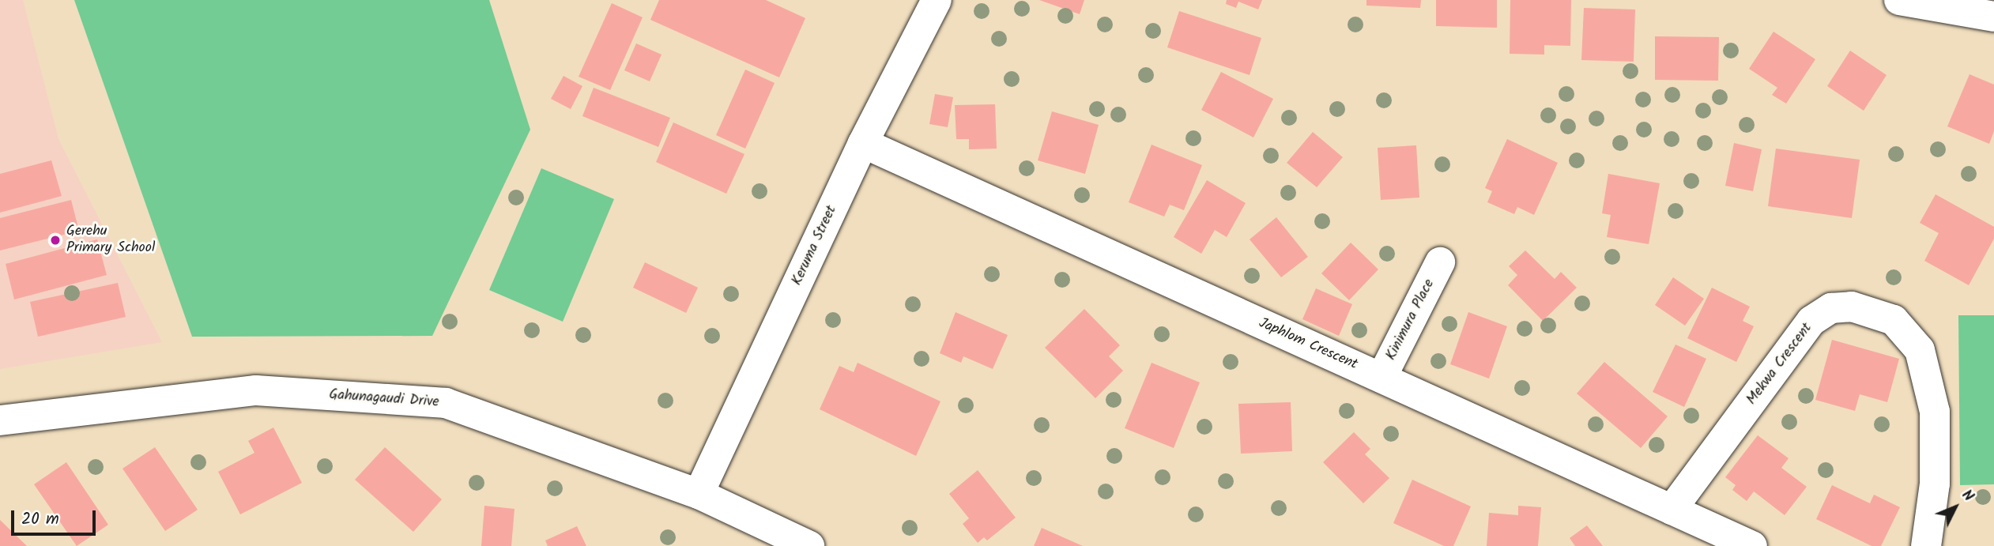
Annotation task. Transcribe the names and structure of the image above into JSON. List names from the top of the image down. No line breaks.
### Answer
{"streets":{"street":["Keruma Street","Kinimura Place","Japhlom Crescent","Mekwa Crescent","Gahunagaudi Drive"]},"crossings":[["Keruma Street","Japhlom Crescent"],["Keruma Street","Gahunagaudi Drive"],["Kinimura Place","Japhlom Crescent"],["Japhlom Crescent","Mekwa Crescent"]],"places":["Gerehu Primary School"],"scale_bar":"20 m","north":"top right"}
